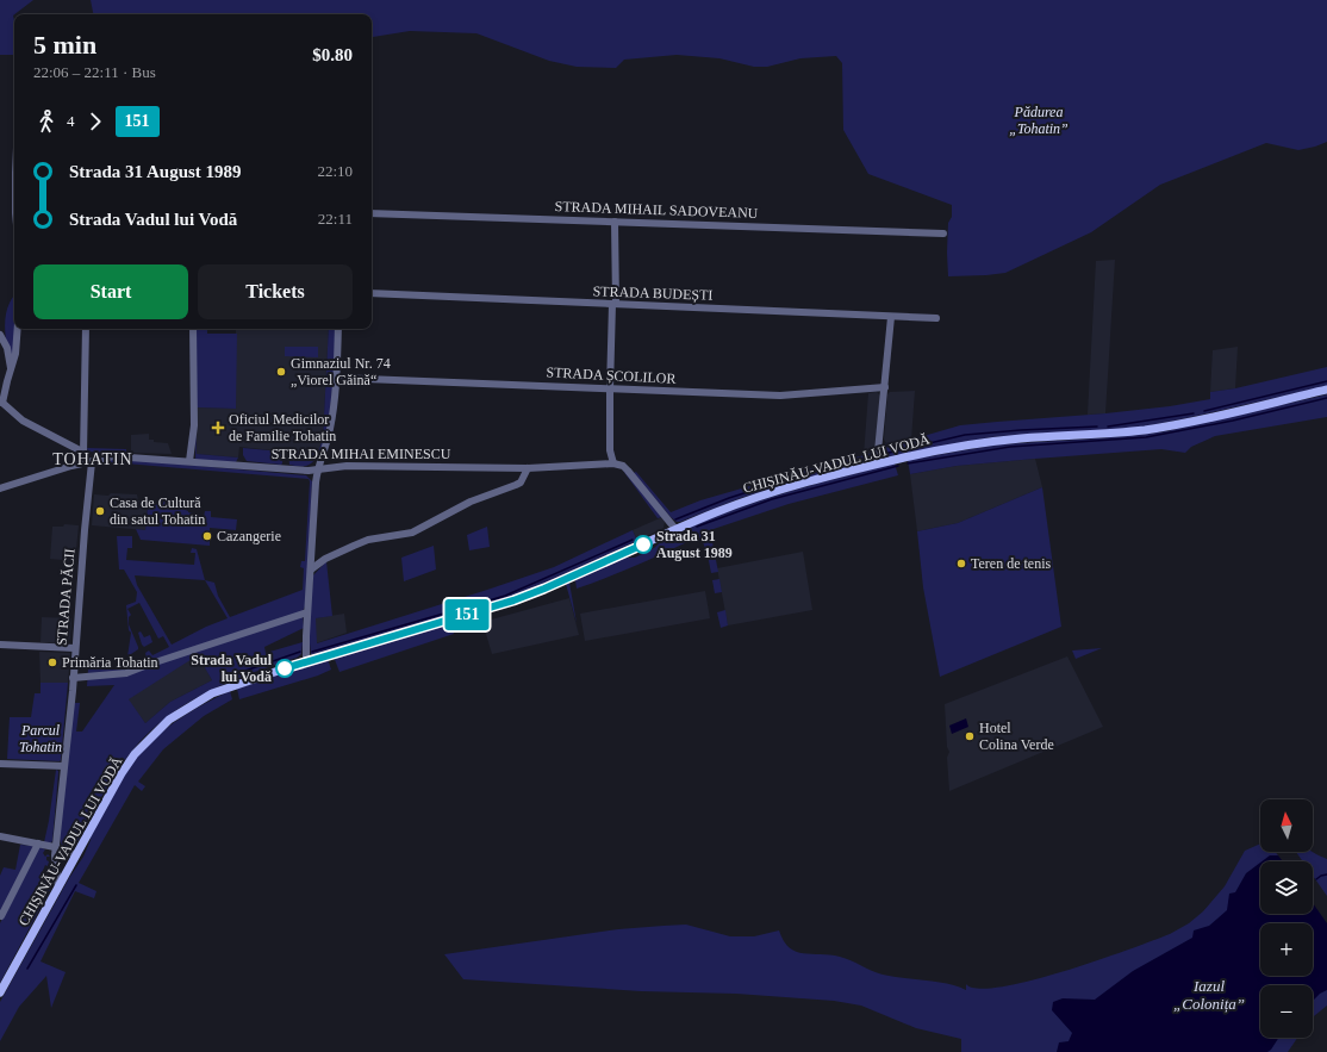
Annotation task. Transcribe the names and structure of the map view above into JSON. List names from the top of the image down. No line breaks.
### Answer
{"streets":{"main road":["CHIȘINĂU-VADUL LUI VODĂ"],"street":["STRADA MIHAIL SADOVEANU","STRADA BUDEȘTI","STRADA ȘCOLILOR","STRADA MIHAI EMINESCU","STRADA PĂCII"]},"crossings":[["STRADA MIHAI EMINESCU","STRADA PĂCII"],["CHIȘINĂU-VADUL LUI VODĂ","STRADA PĂCII"]],"districts":["TOHATIN"],"water":["Iazul „Colonița”"],"parks":["Pădurea „Tohatin”","Parcul Tohatin"],"places":{"other":["Gimnaziul Nr. 74 „Viorel Găină“","Casa de Cultură din satul Tohatin","Cazangerie","Strada 31 August 1989","Teren de tenis","Primăria Tohatin","Strada Vadul lui Vodă","Hotel Colina Verde"],"health":["Oficiul Medicilor de Familie Tohatin"]},"lines":["bus line 151"],"north":"top","page":{"on_map":"151","heading":["5 min","22:06 – 22:11 · Bus","$0.80"],"legs":["4","151"],"list":[{"name":"Strada 31 August 1989","value":"22:10"},{"name":"Strada Vadul lui Vodă","value":"22:11"}],"buttons":["Start","Tickets"],"map_buttons":["+","−"]}}
